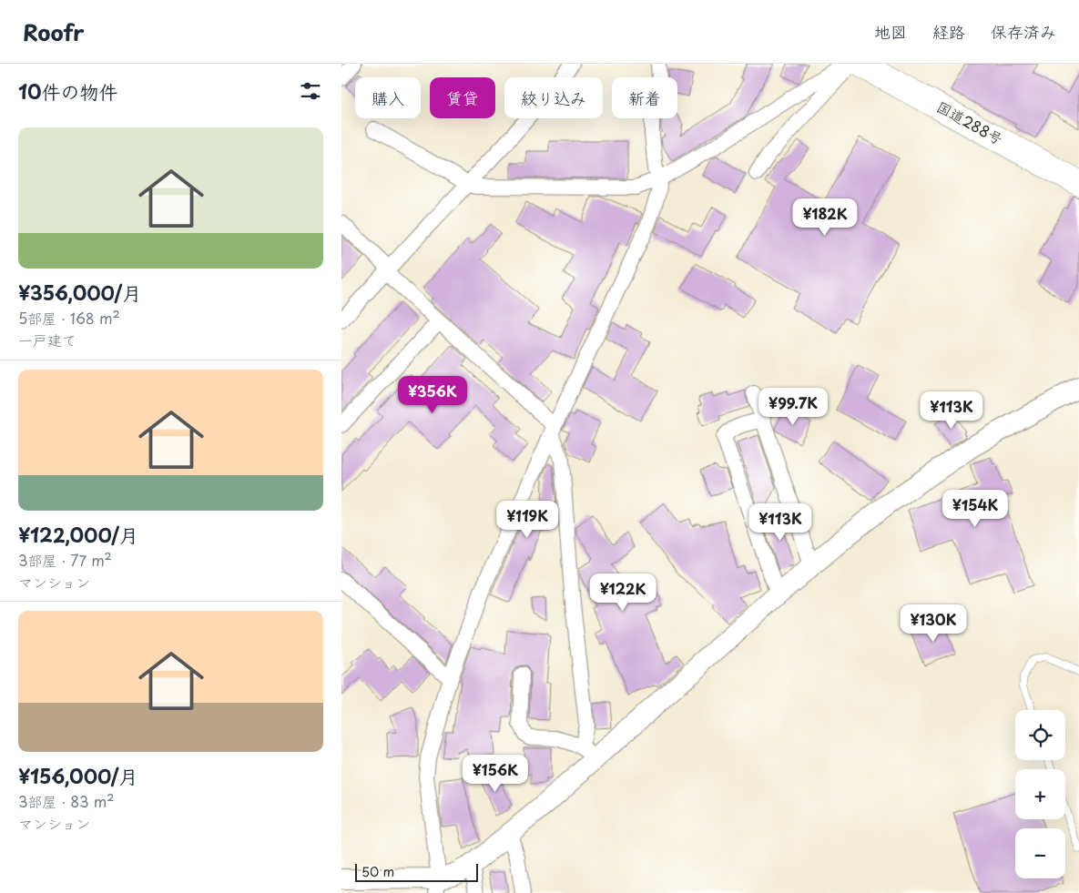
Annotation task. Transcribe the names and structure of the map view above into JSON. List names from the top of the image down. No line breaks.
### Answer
{"streets":{"highway":["国道288号"]},"scale_bar":"50 m","page":{"header":"Roofr","nav":["地図","経路","保存済み"],"heading":"10件の物件","chip":["購入","賃貸","絞り込み","新着"],"list":[{"name":"¥356,000/月","note":"5部屋 · 168 m² · 一戸建て"},{"name":"¥122,000/月","note":"3部屋 · 77 m² · マンション"},{"name":"¥156,000/月","note":"3部屋 · 83 m² · マンション"}],"price":["¥182K","¥356K","¥99.7K","¥113K","¥154K","¥119K","¥113K","¥122K","¥130K","¥156K"],"map_buttons":["+","−"],"scale":"50 m"}}
